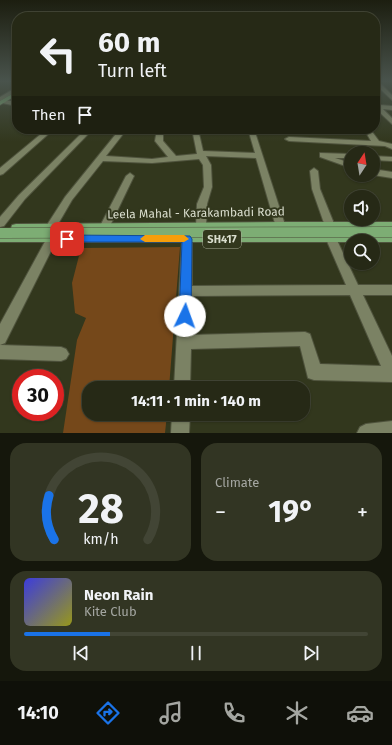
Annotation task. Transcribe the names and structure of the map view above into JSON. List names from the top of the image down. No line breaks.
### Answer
{"streets":{"main road":["Leela Mahal - Karakambadi Road","SH417"]},"north":"top","page":{"turn":["60 m","Turn left"],"then":"Then","limit":"30","trip":"14:11 · 1 min · 140 m","tile":"Climate","heat":["−","19°","+"],"song":["Neon Rain","Kite Club"],"tabs":"14:10","gauge":["28","km/h"]}}
